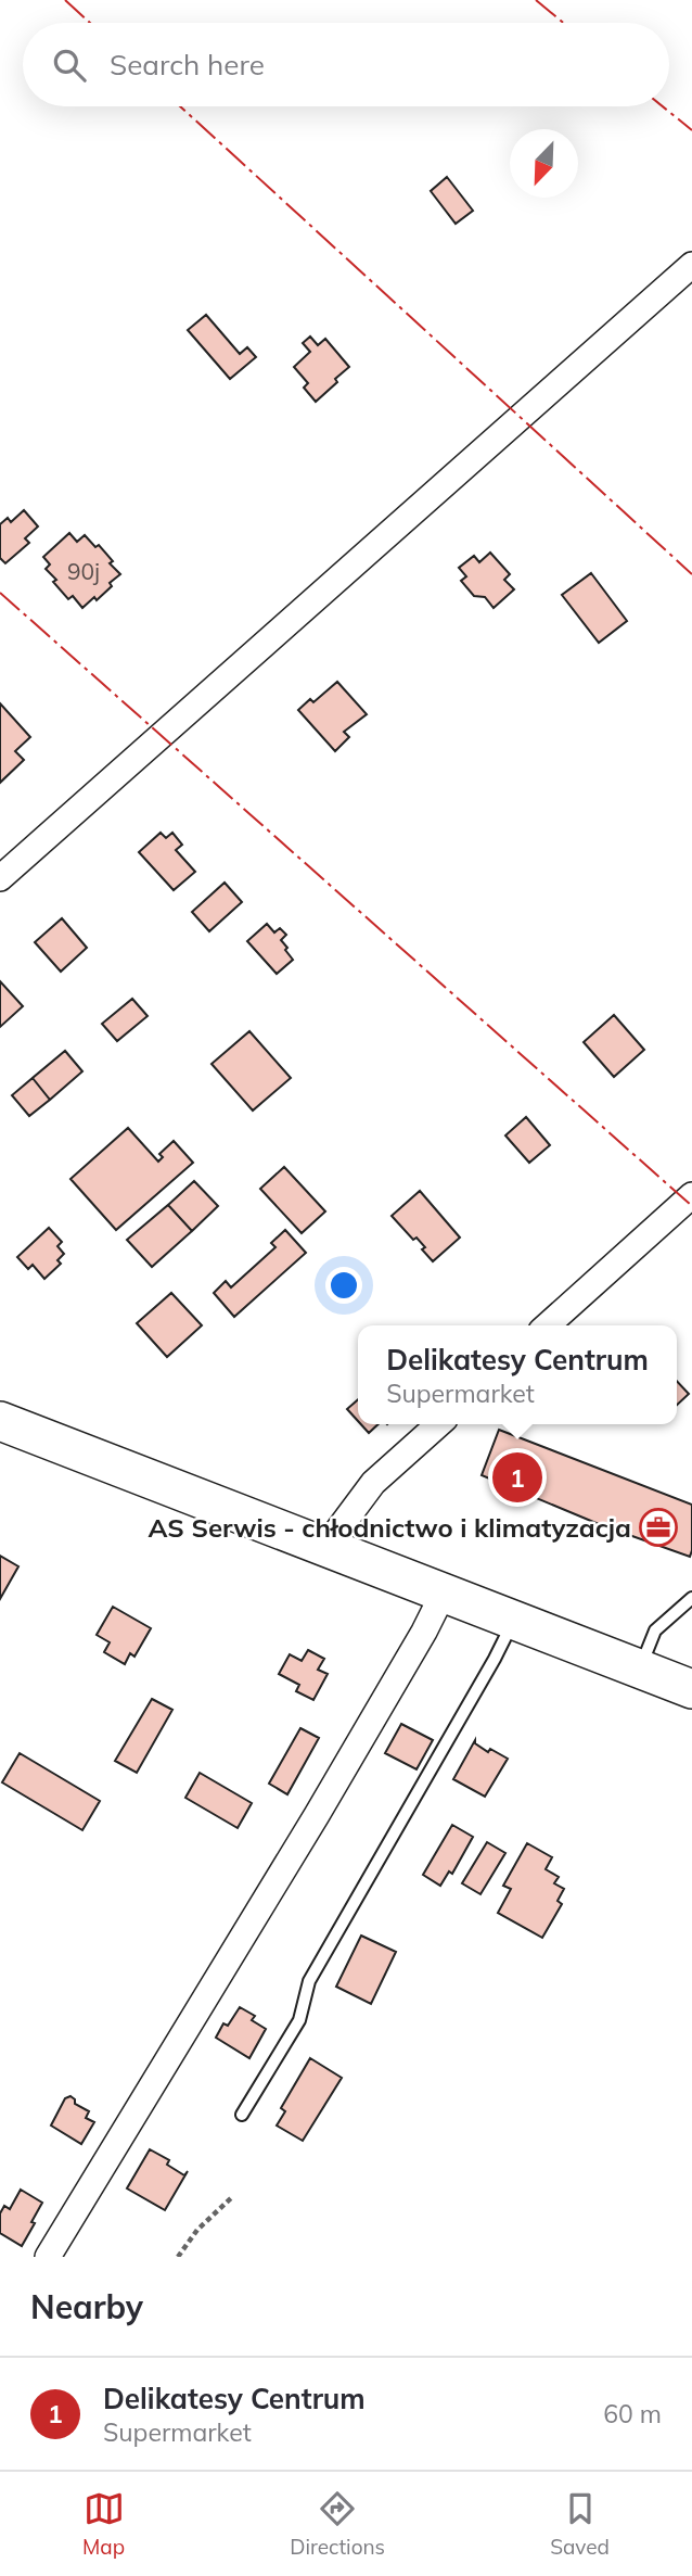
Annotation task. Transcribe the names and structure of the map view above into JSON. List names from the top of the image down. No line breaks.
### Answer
{"places":{"office":["AS Serwis - chłodnictwo i klimatyzacja"]},"house_numbers":["90j"],"north":"bottom left","page":{"search":"Search here","popup":["Delikatesy Centrum","Supermarket"],"pins":"1","heading":"Nearby","list":[{"mark":"1","name":"Delikatesy Centrum","note":"Supermarket","value":"60 m"}],"nav":["Map","Directions","Saved"]}}
